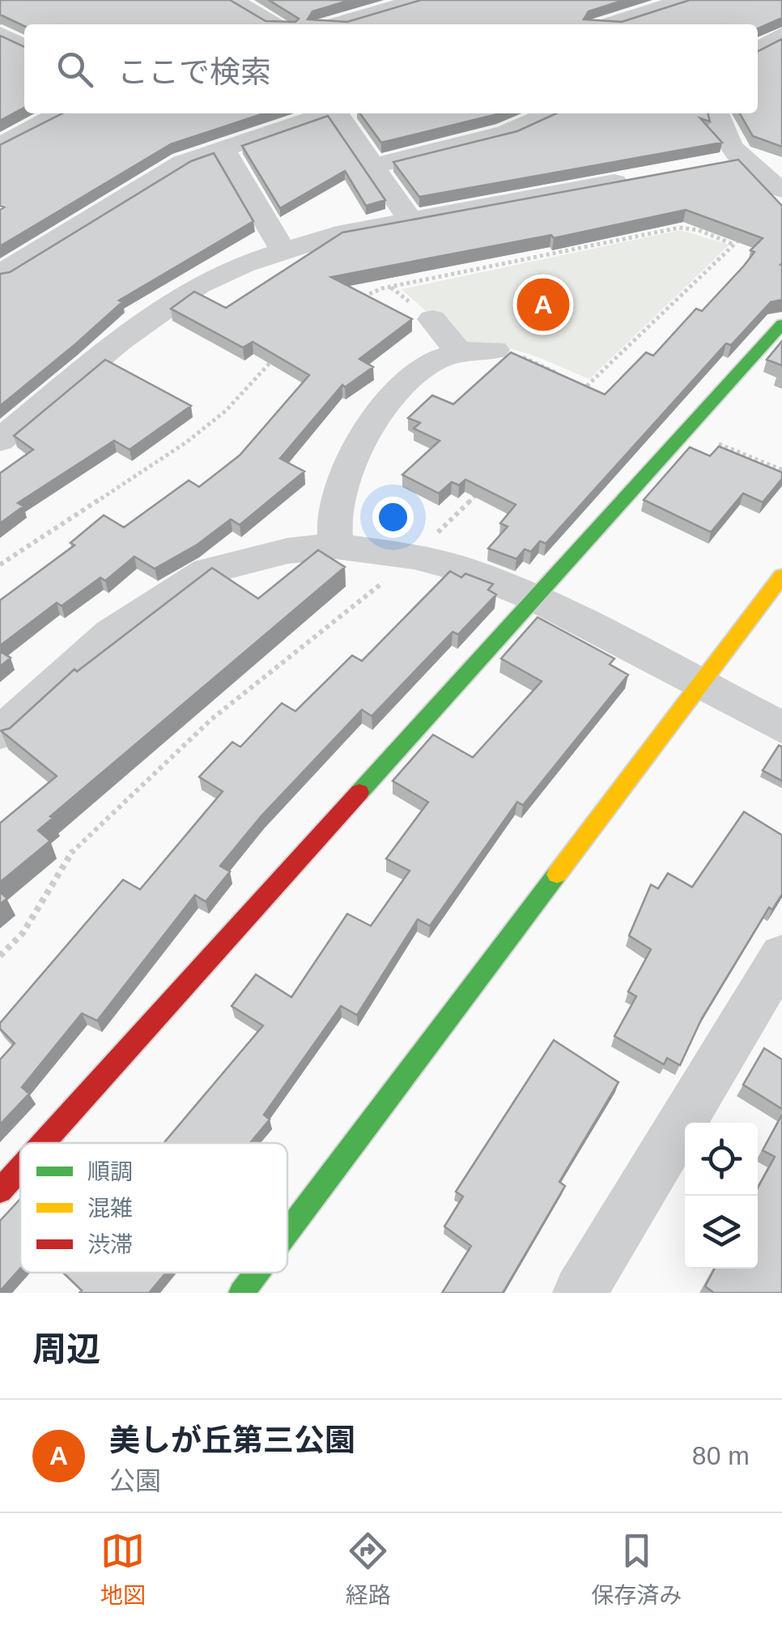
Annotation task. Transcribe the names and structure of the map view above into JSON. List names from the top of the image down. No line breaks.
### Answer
{"legend":["順調","混雑","渋滞"],"page":{"search":"ここで検索","pins":"A","heading":"周辺","list":[{"mark":"A","name":"美しが丘第三公園","note":"公園","value":"80 m"}],"nav":["地図","経路","保存済み"]}}
